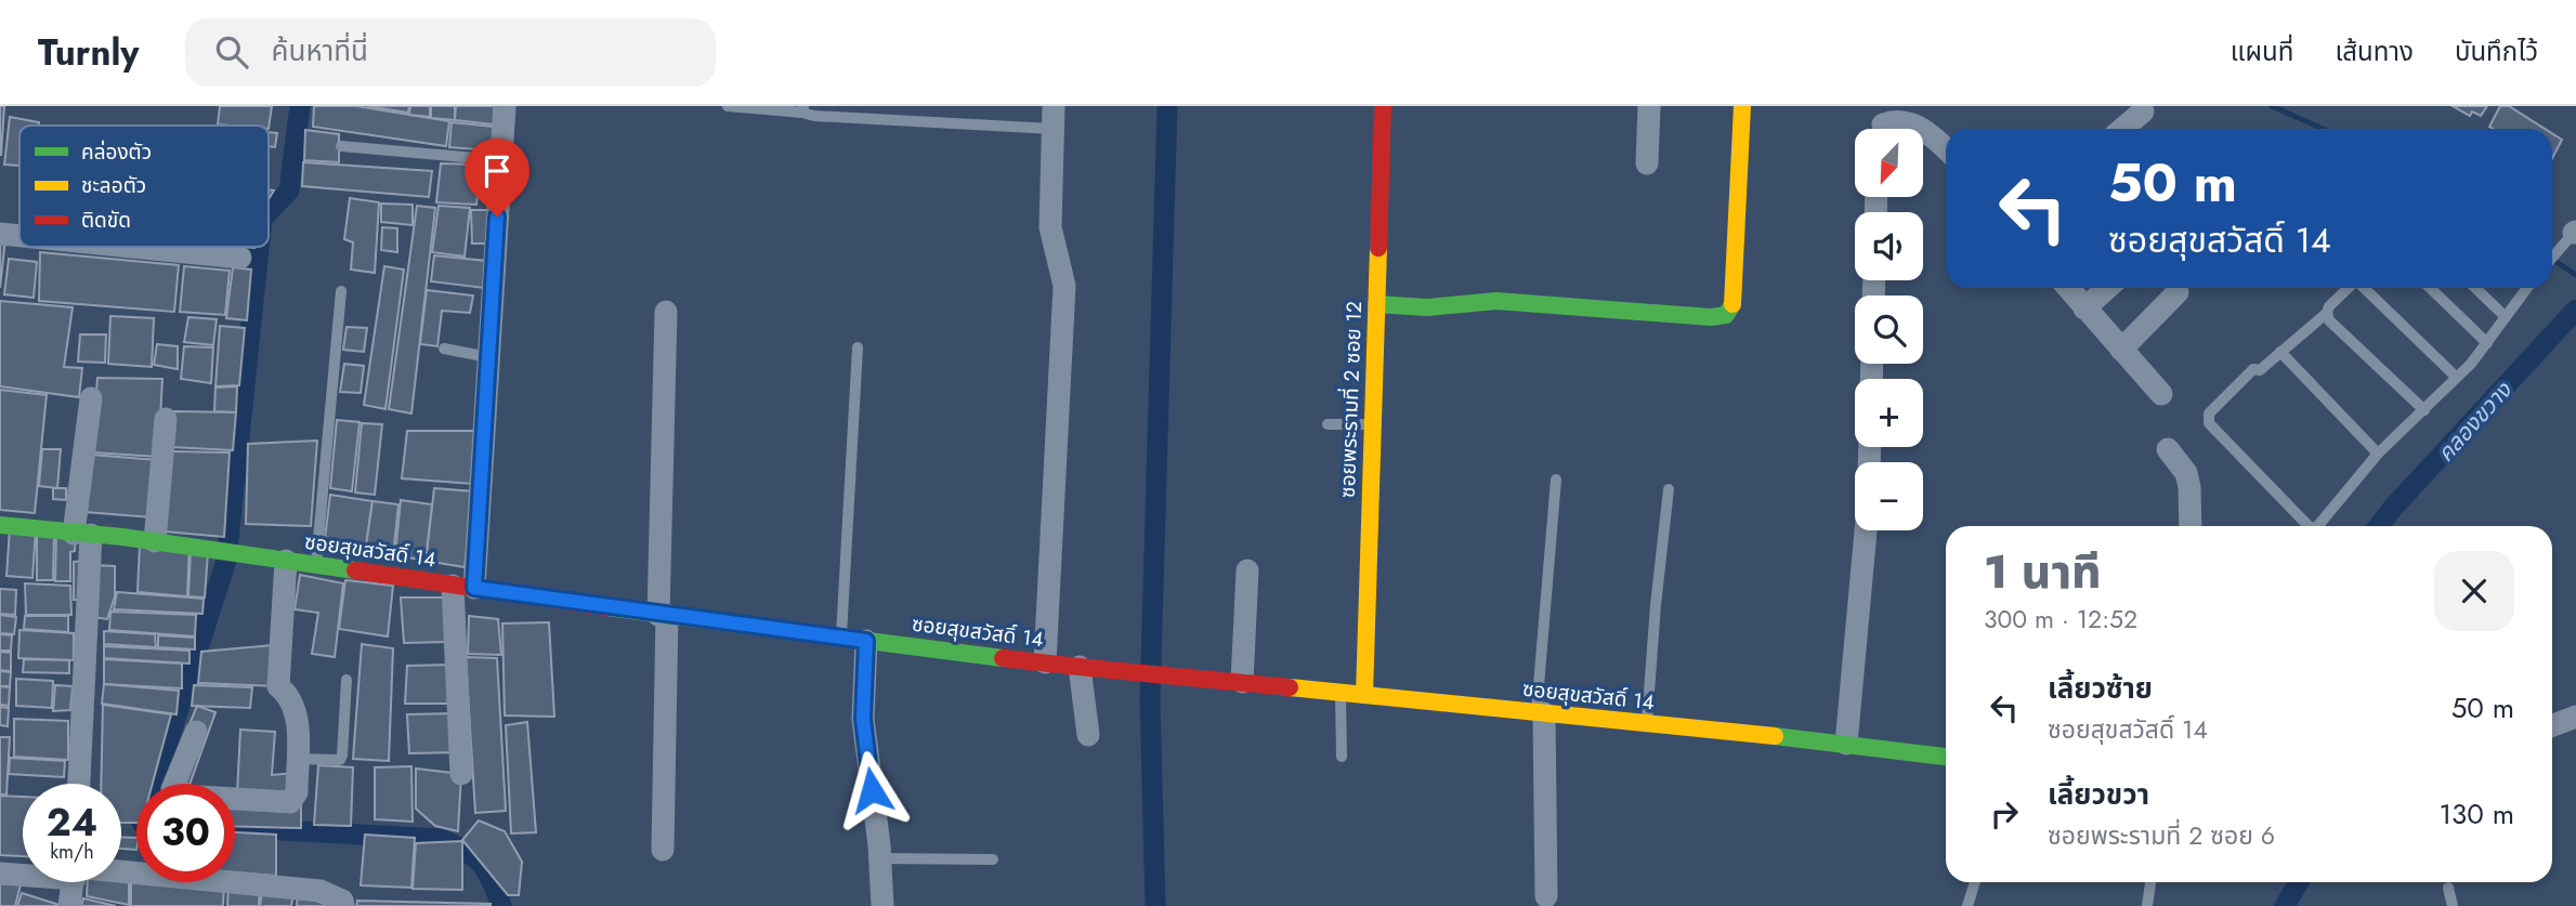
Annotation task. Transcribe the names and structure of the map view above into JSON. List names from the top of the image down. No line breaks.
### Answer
{"streets":{"street":["ซอยพระรามที่ 2 ซอย 12","ซอยสุขสวัสดิ์ 14"]},"crossings":[["ซอยพระรามที่ 2 ซอย 12","ซอยสุขสวัสดิ์ 14"]],"water":["คลองขวาง"],"legend":["คล่องตัว","ชะลอตัว","ติดขัด"],"north":"bottom left","page":{"header":"Turnly","search":"ค้นหาที่นี่","nav":["แผนที่","เส้นทาง","บันทึกไว้"],"map_buttons":["+","−"],"turn":["50 m","ซอยสุขสวัสดิ์ 14"],"heading":["1 นาที","300 m · 12:52"],"list":[{"name":"เลี้ยวซ้าย","note":"ซอยสุขสวัสดิ์ 14","value":"50 m"},{"name":"เลี้ยวขวา","note":"ซอยพระรามที่ 2 ซอย 6","value":"130 m"}],"speed":"24 km/h","limit":"30"}}
